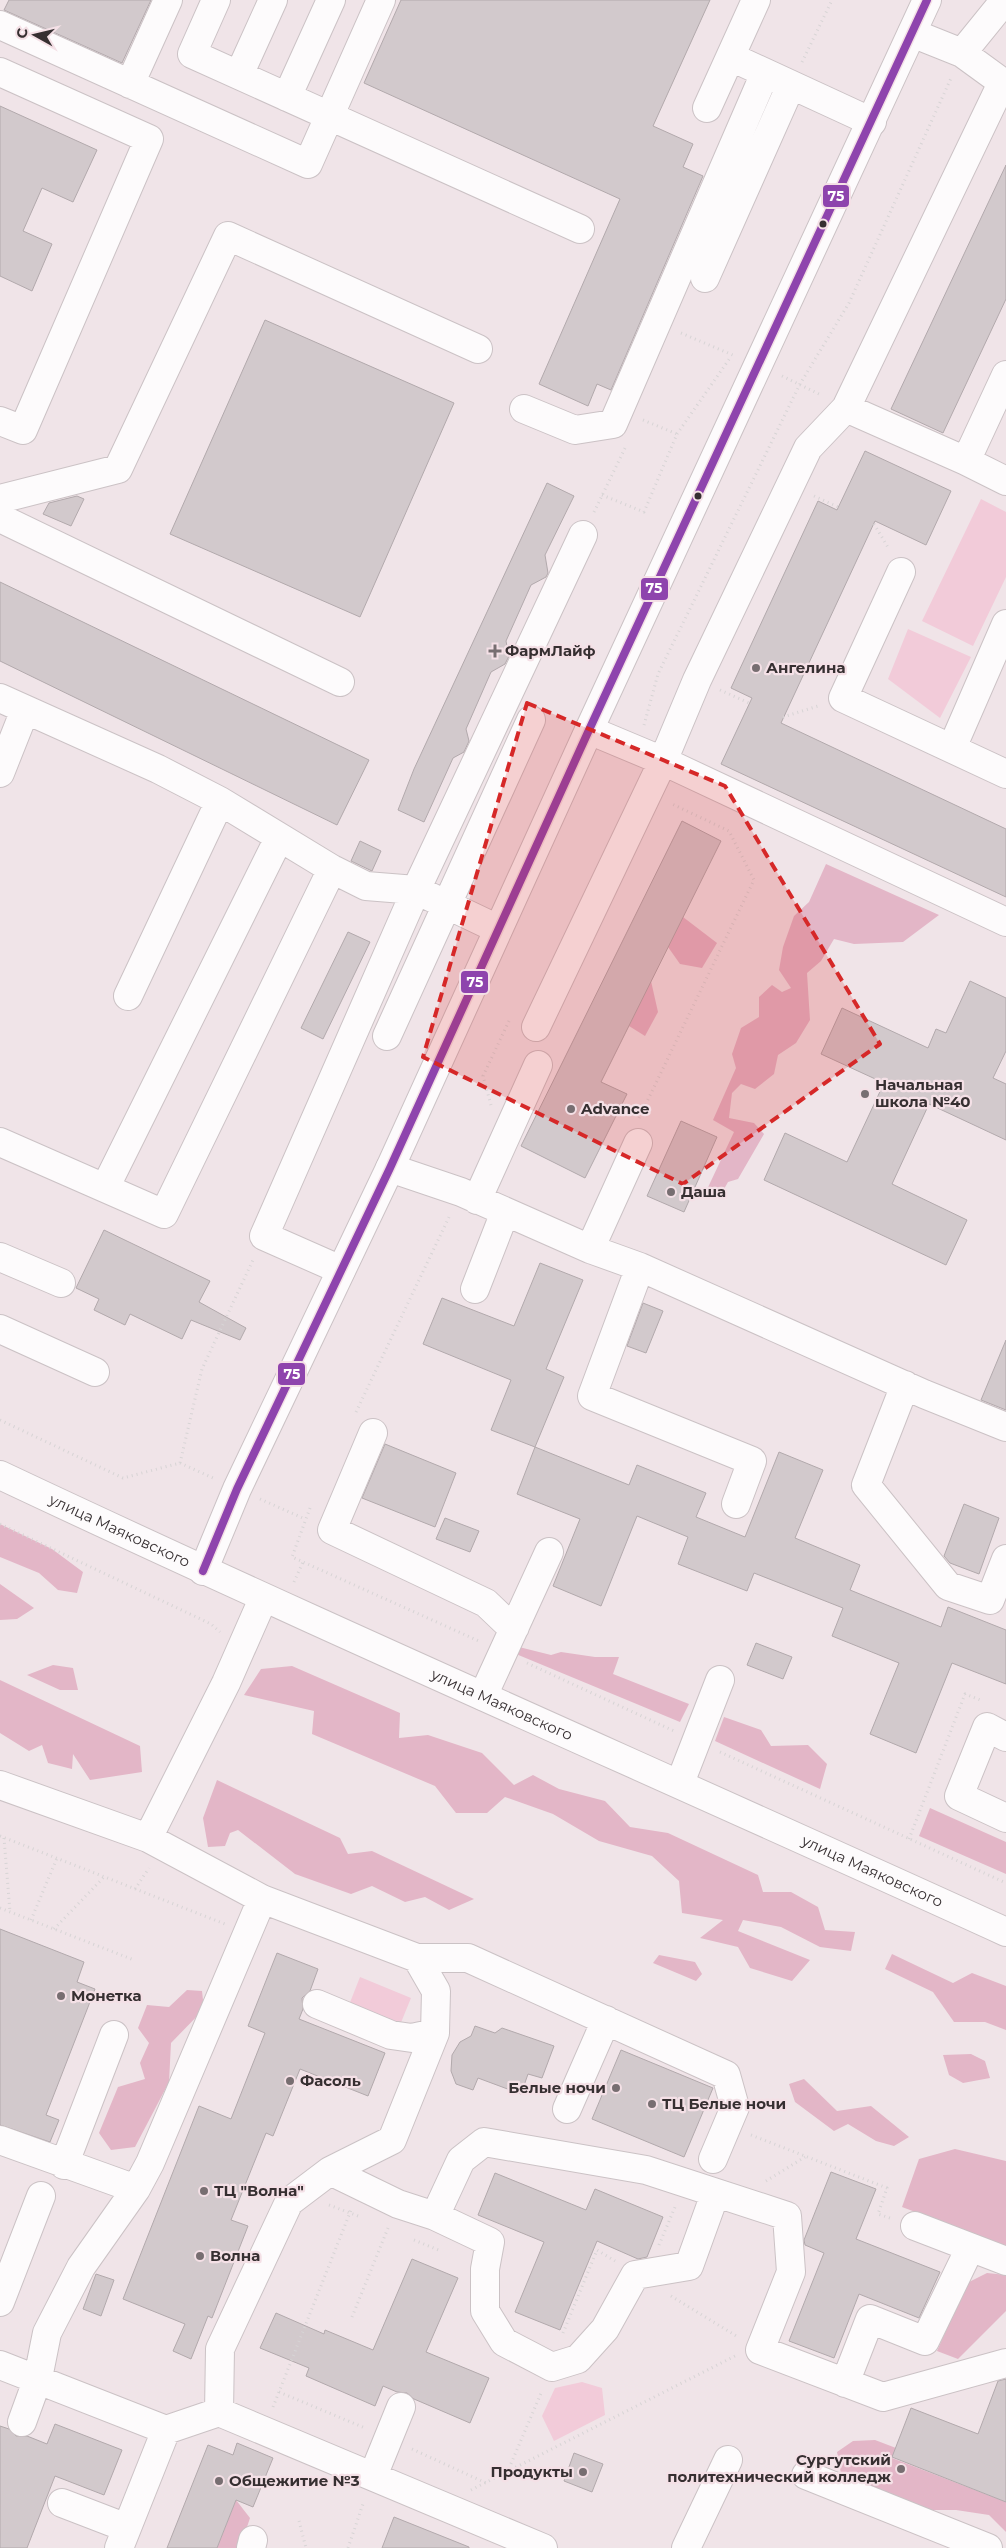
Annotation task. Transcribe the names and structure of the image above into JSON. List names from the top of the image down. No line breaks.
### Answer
{"streets":{"main road":["улица Маяковского"]},"places":{"health":["ФармЛайф"],"other":["Ангелина","Начальная школа №40","Advance","Даша","Монетка","Фасоль","Белые ночи","ТЦ Белые ночи","ТЦ \"Волна\"","Волна","Сургутский политехнический колледж","Продукты","Общежитие №3"]},"lines":["transit line 75"],"north":"left"}
